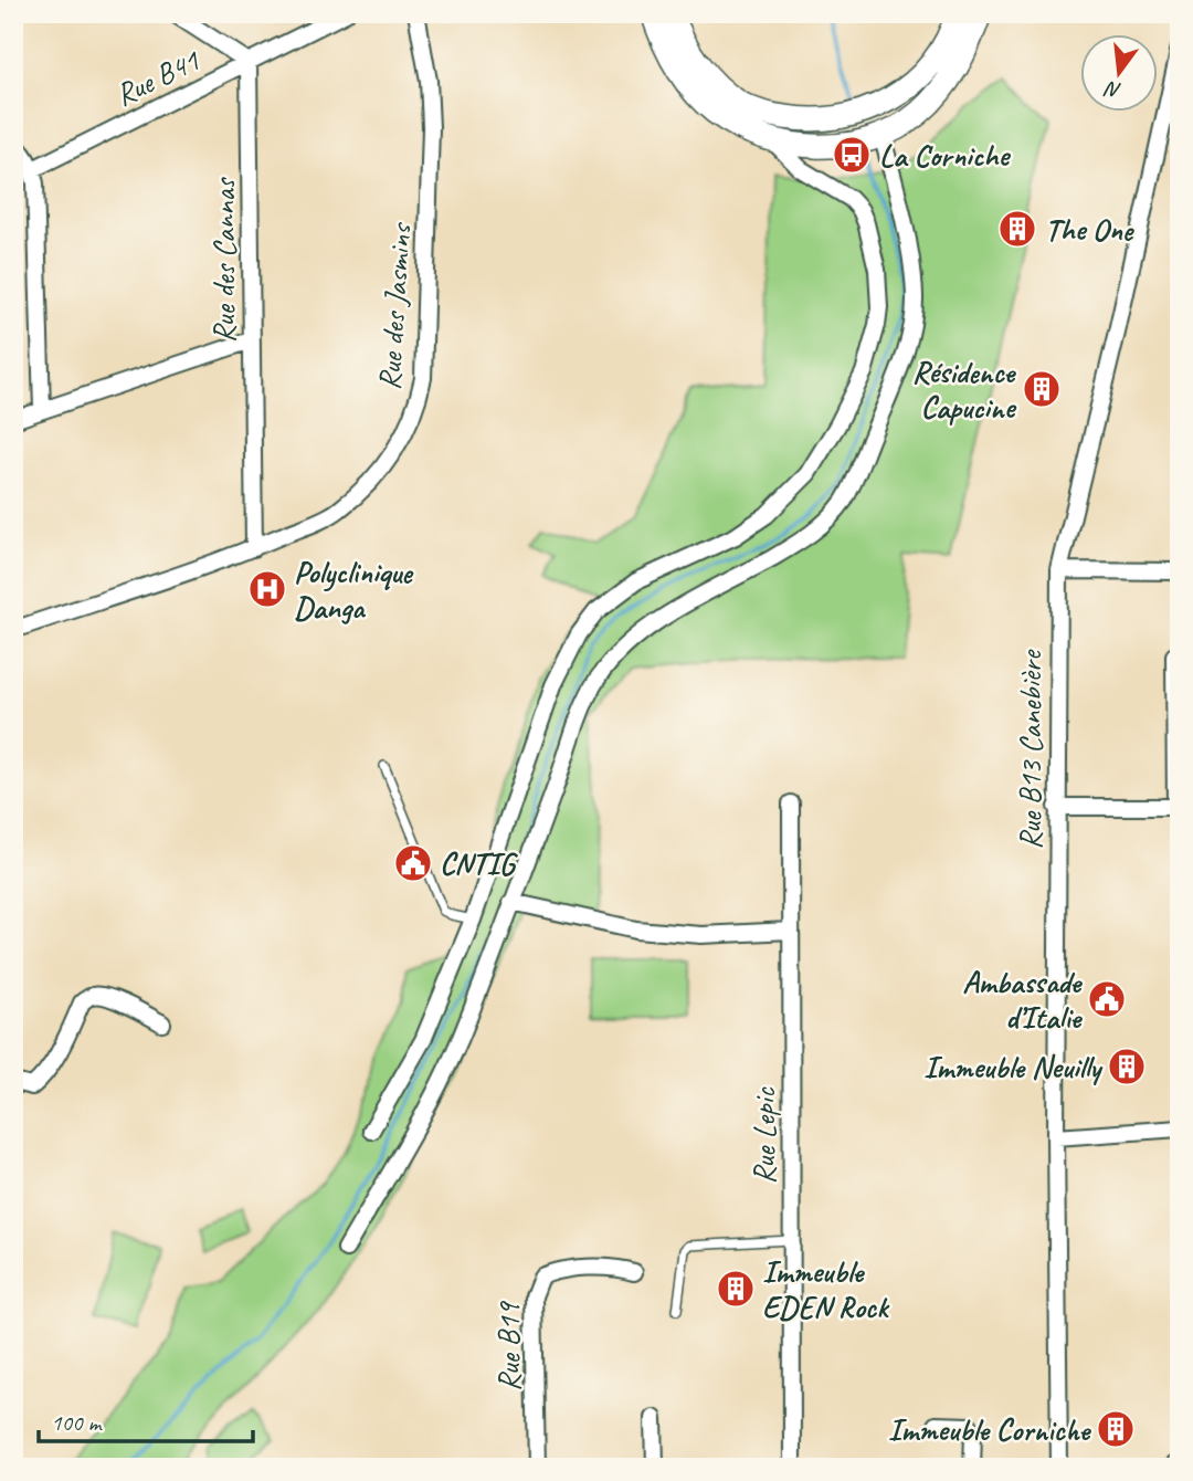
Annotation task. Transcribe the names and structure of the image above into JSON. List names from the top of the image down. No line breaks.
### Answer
{"streets":{"street":["Rue B41","Rue des Cannas","Rue des Jasmins","Rue B13 Canebière","Rue Lepic","Rue B19"]},"crossings":[["Rue B41","Rue des Cannas"],["Rue des Cannas","Rue des Jasmins"]],"places":{"bus stop":["La Corniche"],"building":["The One","Résidence Capucine","Immeuble Neuilly","Immeuble EDEN Rock","Immeuble Corniche"],"hospital":["Polyclinique Danga"],"public building":["CNTIG","Ambassade d’Italie"]},"scale_bar":"100 m","north":"bottom"}
